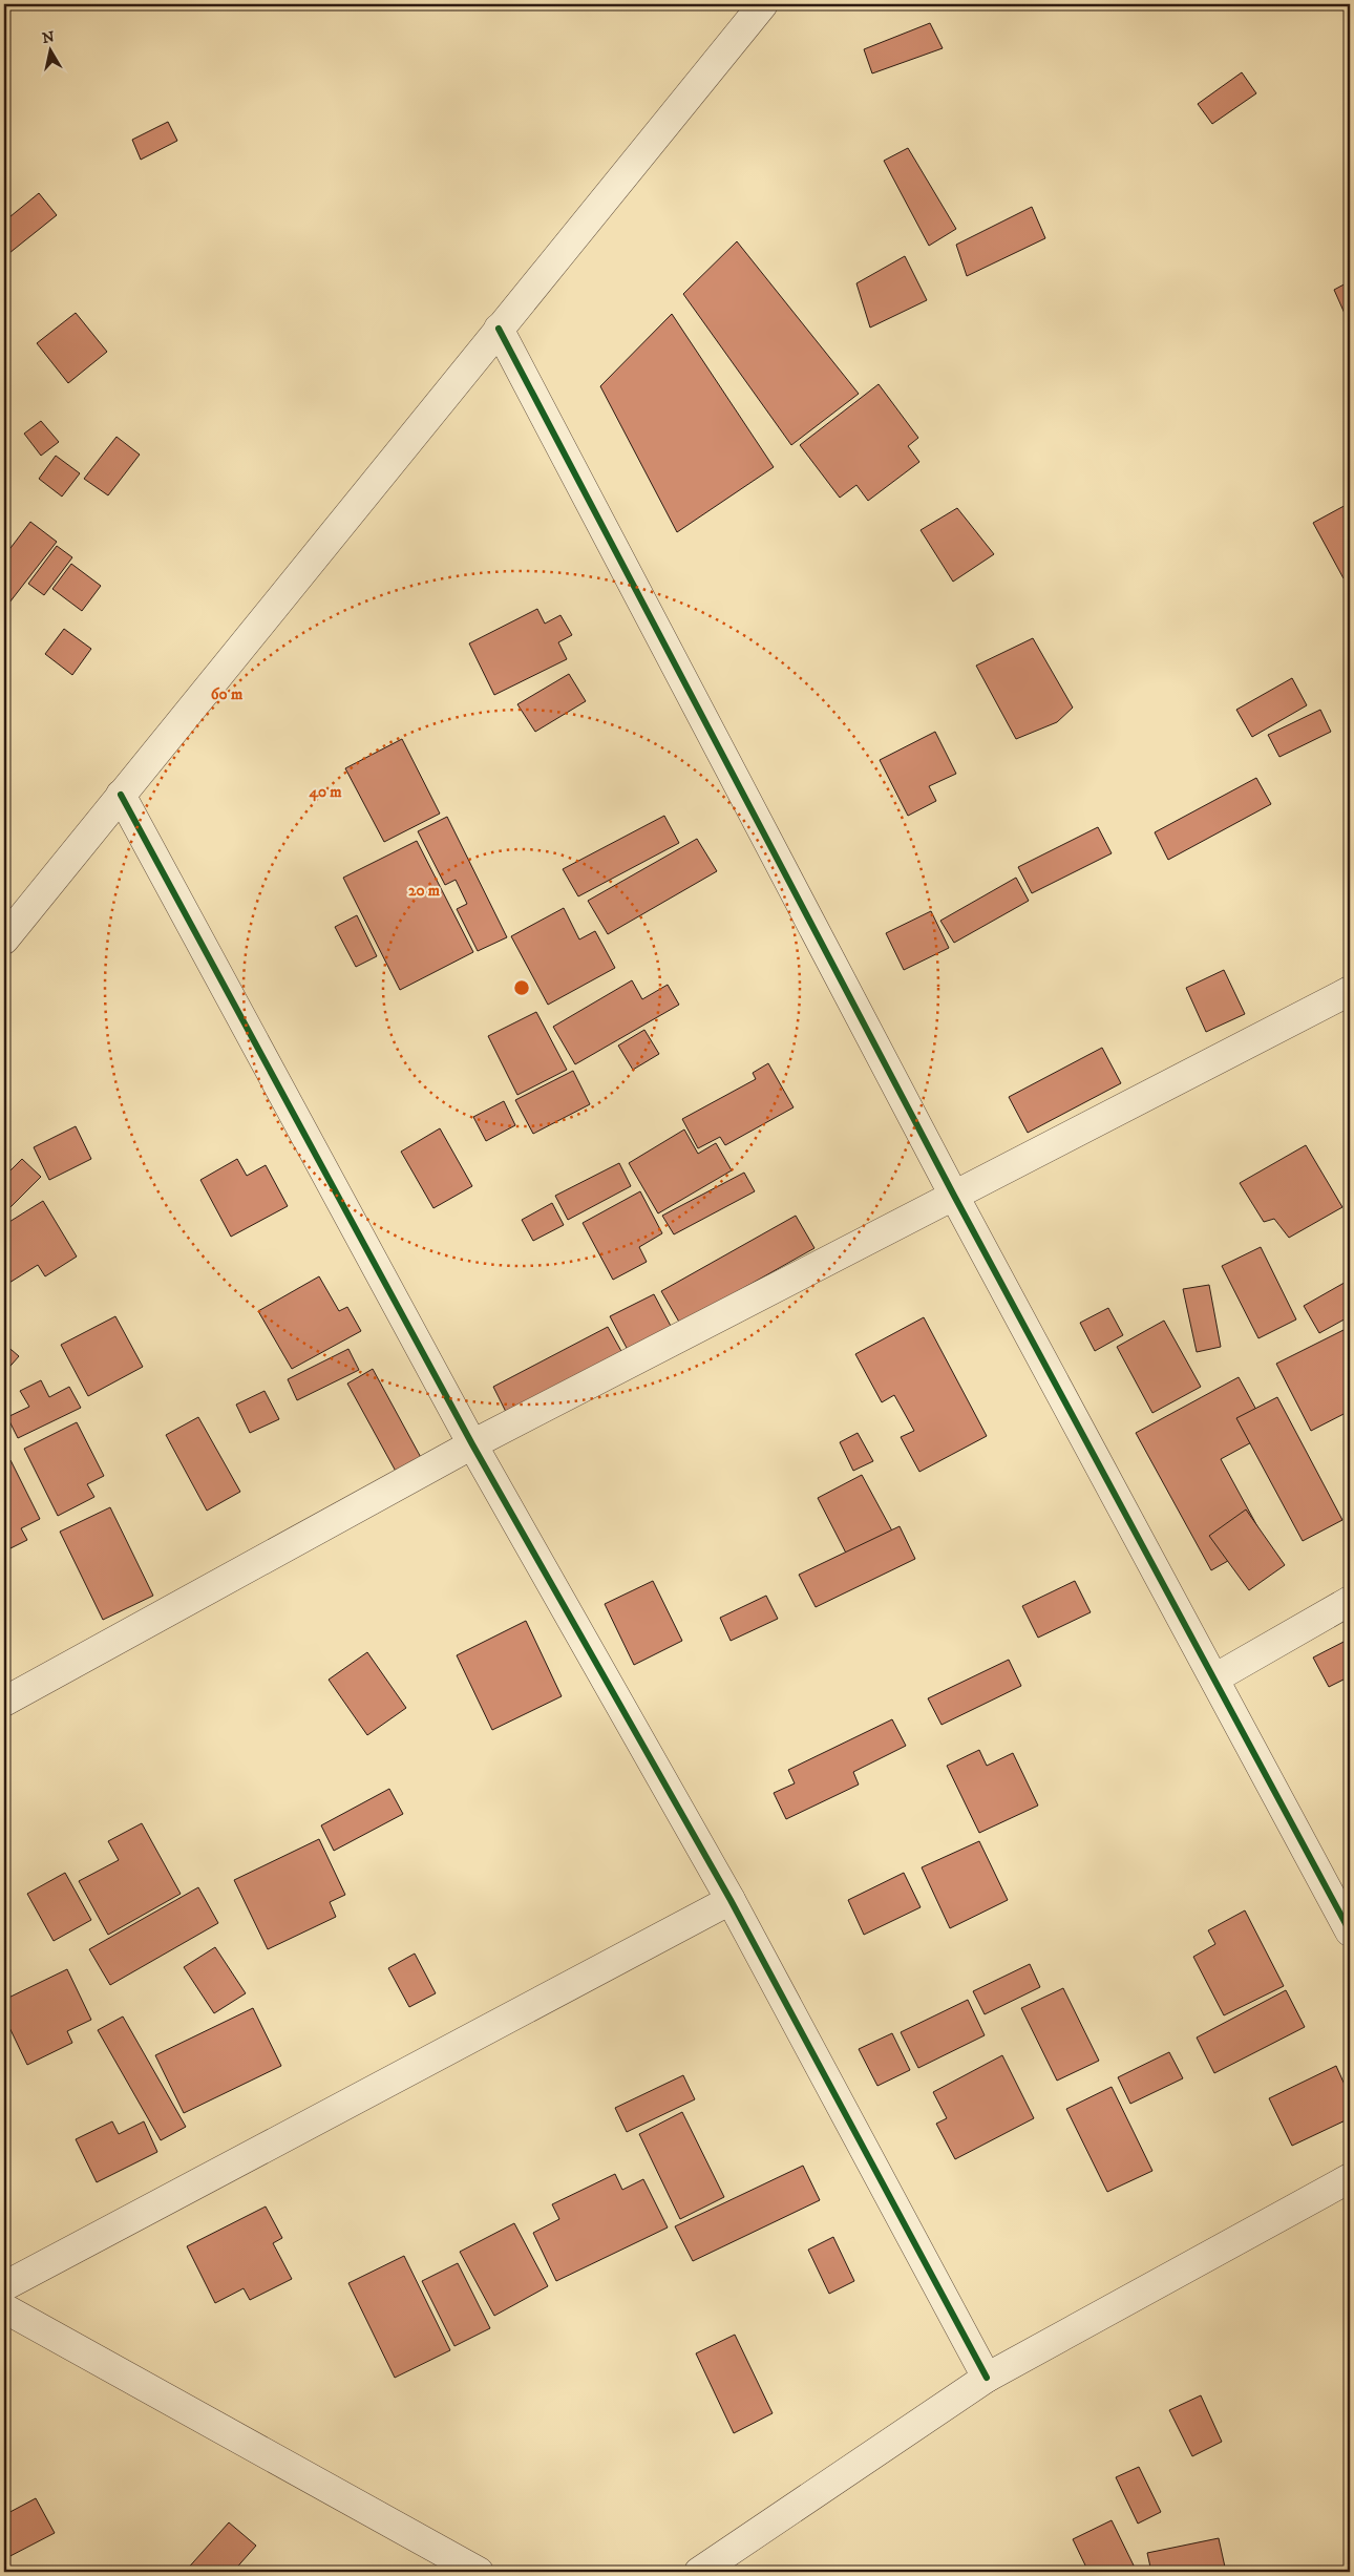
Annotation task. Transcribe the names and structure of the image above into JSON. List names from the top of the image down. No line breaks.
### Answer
{"north":"top","rings":["60 m","40 m","20 m"]}
